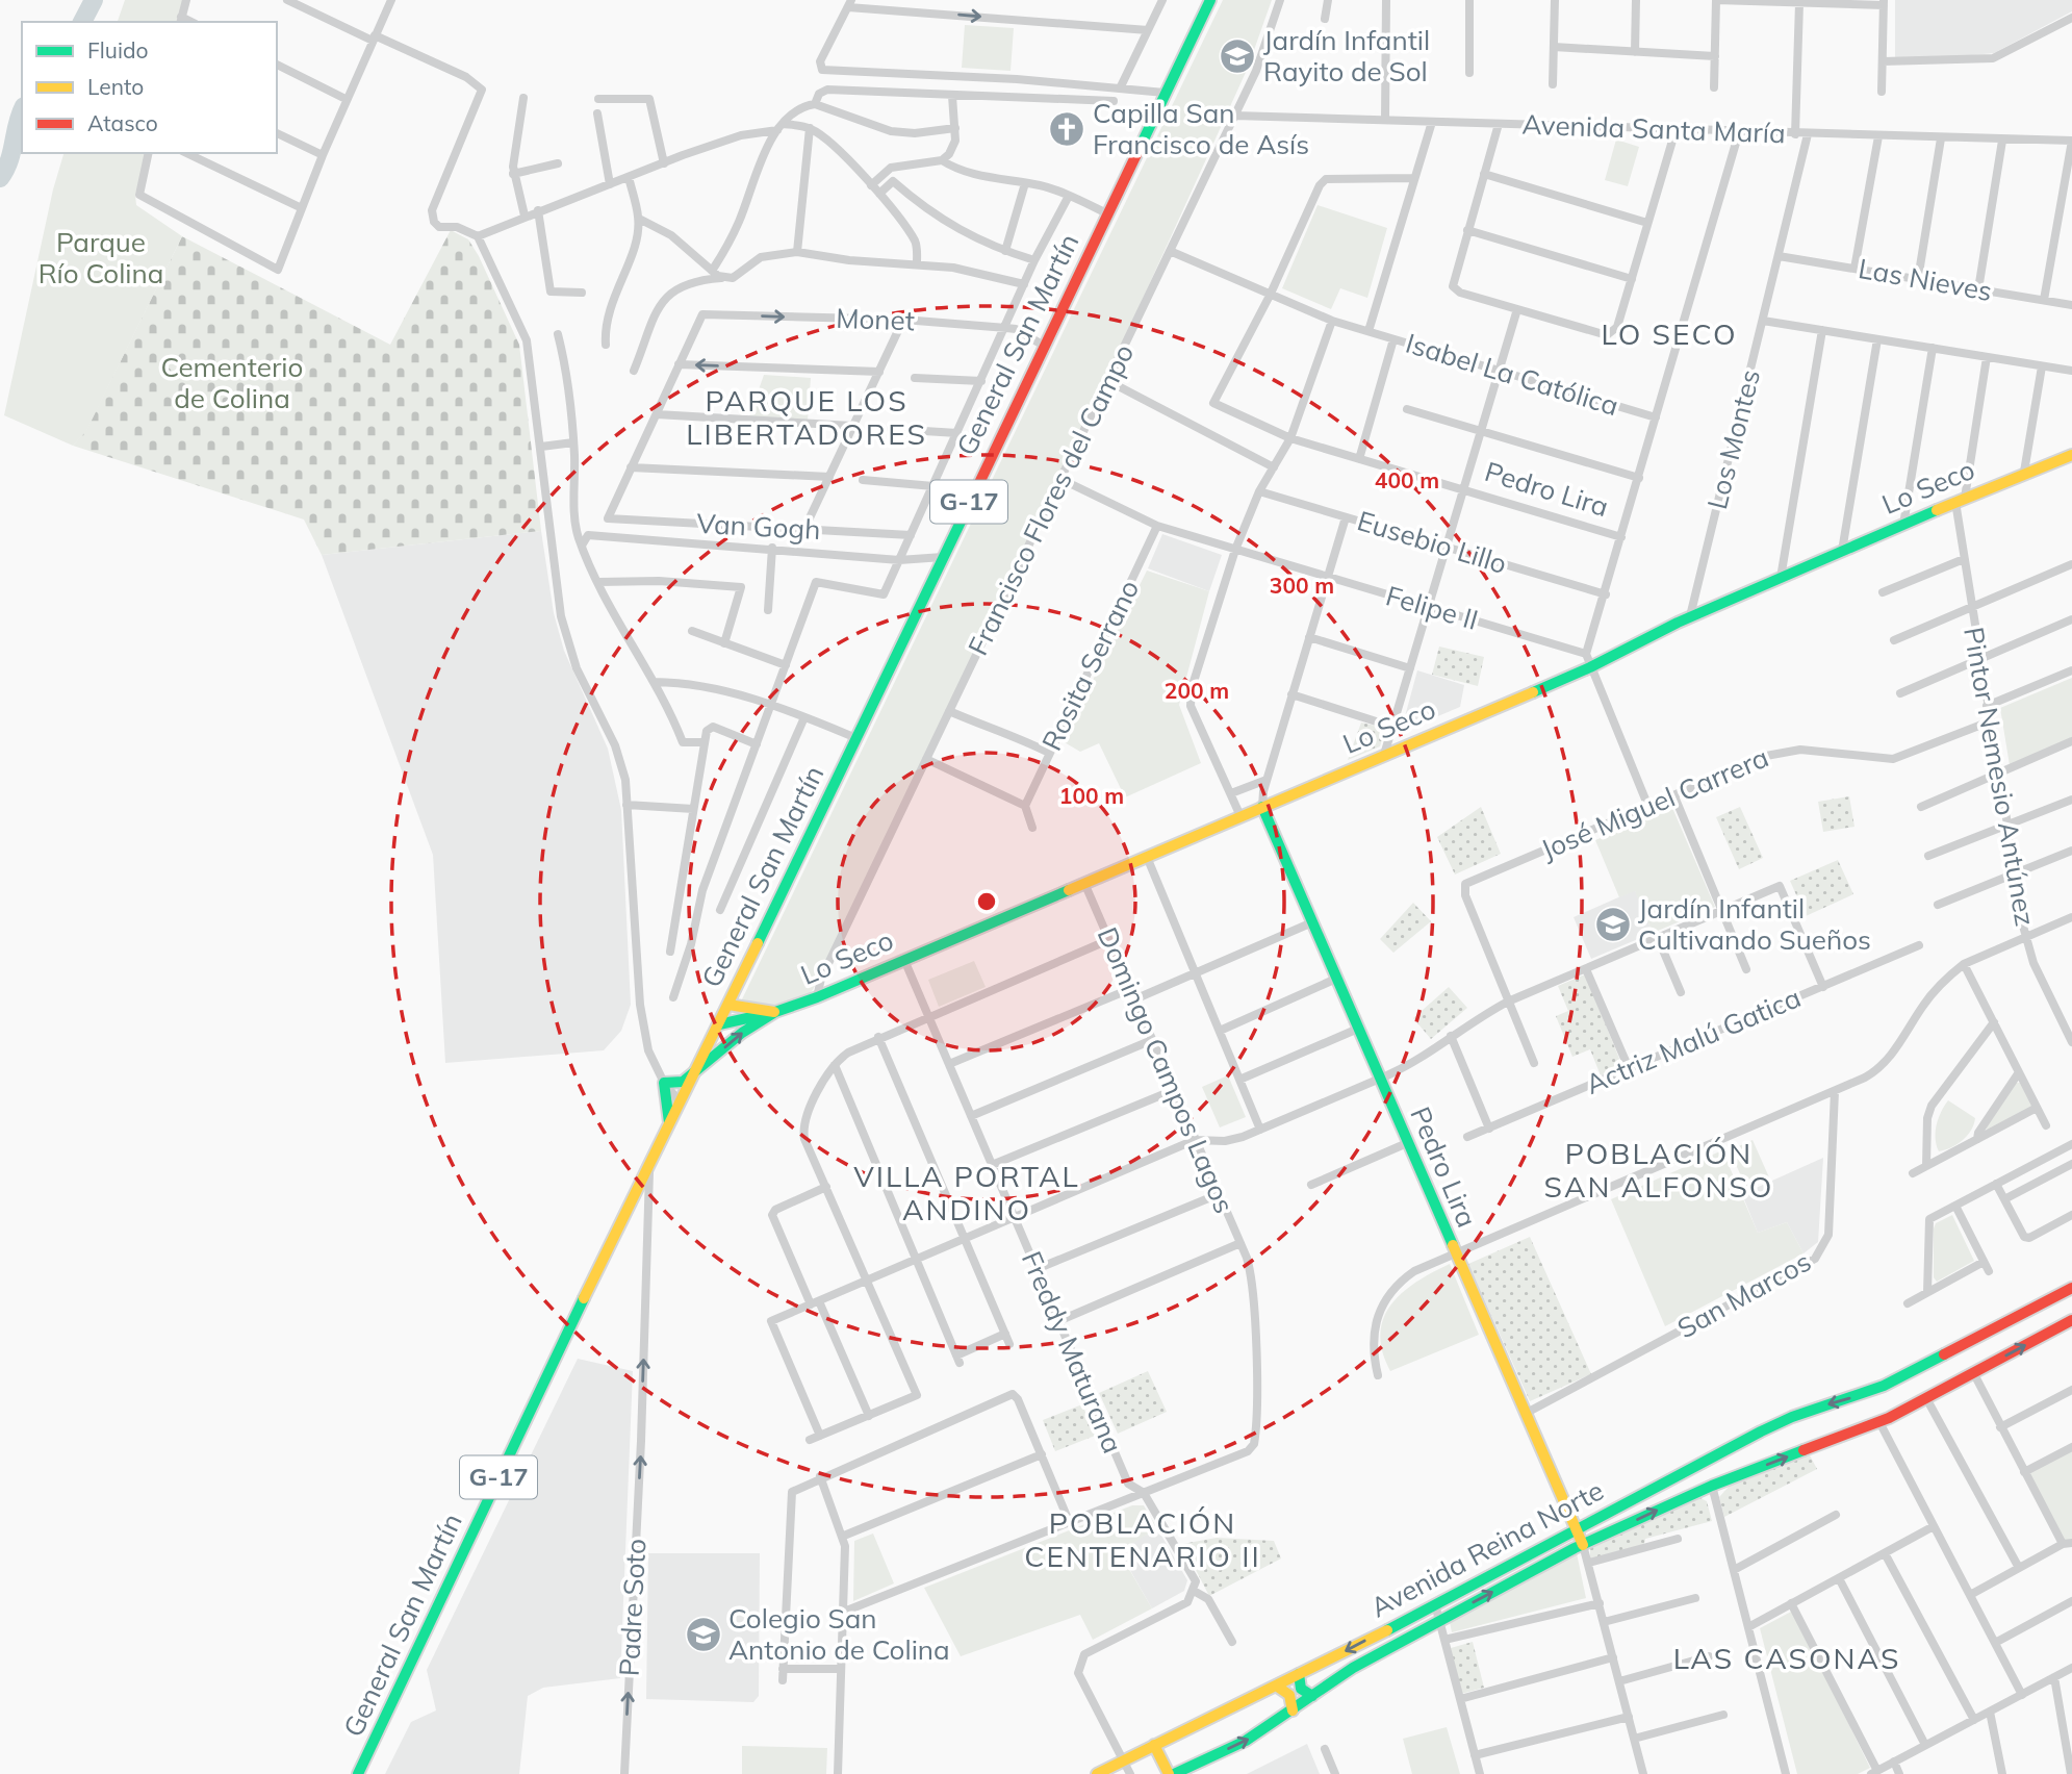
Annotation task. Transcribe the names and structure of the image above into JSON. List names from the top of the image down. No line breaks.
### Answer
{"streets":{"main road":["General San Martín","Lo Seco","Pedro Lira","G-17","Avenida Reina Norte"],"street":["Avenida Santa María","Las Nieves","Monet","Isabel La Católica","Los Montes","Francisco Flores del Campo","Van Gogh","Eusebio Lillo","Felipe II","Rosita Serrano","Pintor Nemesio Antúnez","José Miguel Carrera","Actriz Malú Gatica","Domingo Campos Lagos","San Marcos","Freddy Maturana","Padre Soto"]},"crossings":[["Avenida Santa María","Los Montes"],["Avenida Santa María","Francisco Flores del Campo"],["Las Nieves","Los Montes"],["Monet","General San Martín"],["General San Martín","Lo Seco"],["General San Martín","Padre Soto"],["Isabel La Católica","Pedro Lira"],["Isabel La Católica","Francisco Flores del Campo"],["Los Montes","Lo Seco"],["Lo Seco","Pedro Lira"],["Lo Seco","Francisco Flores del Campo"],["Lo Seco","Pintor Nemesio Antúnez"],["Lo Seco","Domingo Campos Lagos"],["Lo Seco","Freddy Maturana"],["Pedro Lira","San Marcos"],["Pedro Lira","Avenida Reina Norte"],["Francisco Flores del Campo","Felipe II"],["Felipe II","Rosita Serrano"],["Pintor Nemesio Antúnez","José Miguel Carrera"],["Domingo Campos Lagos","Freddy Maturana"]],"one_way":["Padre Soto"],"districts":["LO SECO","PARQUE LOS LIBERTADORES","POBLACIÓN SAN ALFONSO","VILLA PORTAL ANDINO","POBLACIÓN CENTENARIO II","LAS CASONAS"],"parks":["Parque Río Colina","Cementerio de Colina"],"places":{"school or university":["Jardín Infantil Rayito de Sol","Jardín Infantil Cultivando Sueños","Colegio San Antonio de Colina"],"church":["Capilla San Francisco de Asís"]},"legend":["Fluido","Lento","Atasco"],"rings":["400 m","300 m","200 m","100 m"]}
